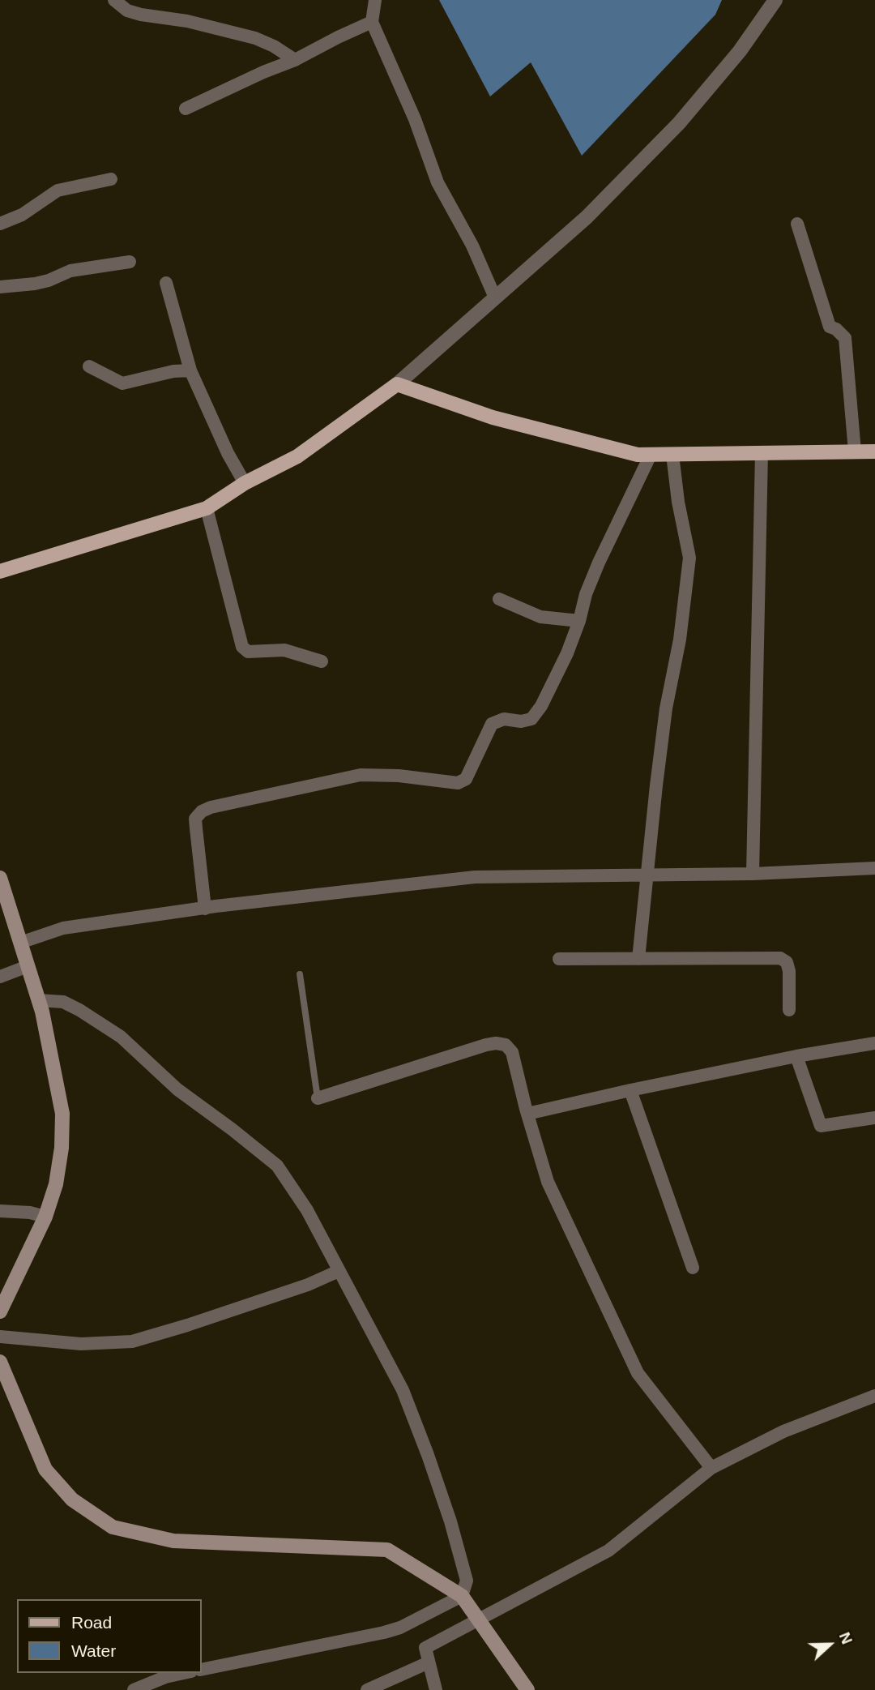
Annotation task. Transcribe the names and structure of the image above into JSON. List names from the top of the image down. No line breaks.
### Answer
{"legend":["Road","Water"],"north":"right"}
